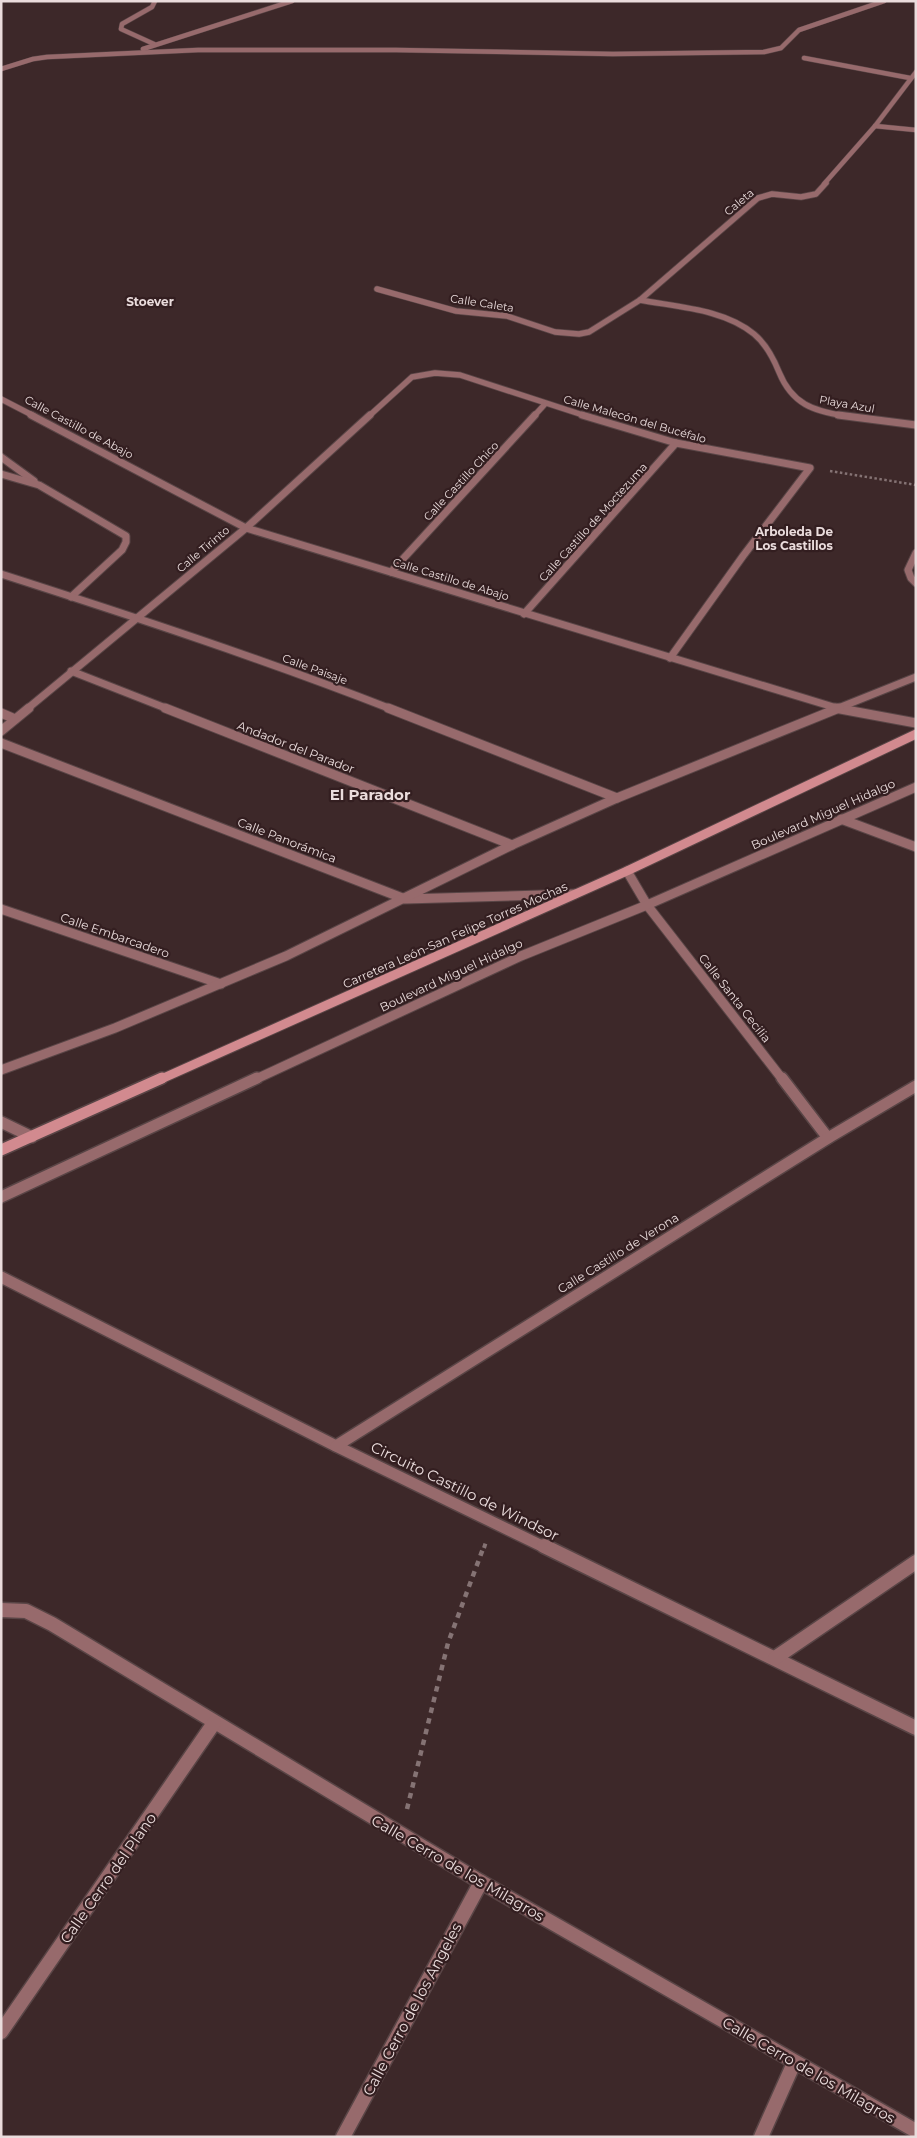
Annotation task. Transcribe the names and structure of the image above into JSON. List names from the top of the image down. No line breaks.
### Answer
{"streets":{"main road":["Carretera León-San Felipe Torres Mochas"],"street":["Caleta","Calle Caleta","Playa Azul","Calle Malecón del Bucéfalo","Calle Castillo de Abajo","Calle Castillo Chico","Calle Castillo de Moctezuma","Calle Tirinto","Calle Paisaje","Andador del Parador","Boulevard Miguel Hidalgo","Calle Panorámica","Calle Embarcadero","Calle Santa Cecilia","Calle Castillo de Verona","Circuito Castillo de Windsor","Calle Cerro de los Milagros","Calle Cerro del Plano","Calle Cerro de los Angeles"]},"crossings":[["Caleta","Calle Caleta"],["Caleta","Playa Azul"],["Calle Malecón del Bucéfalo","Calle Castillo Chico"],["Calle Malecón del Bucéfalo","Calle Castillo de Moctezuma"],["Calle Malecón del Bucéfalo","Calle Tirinto"],["Calle Castillo de Abajo","Calle Castillo Chico"],["Calle Castillo de Abajo","Calle Castillo de Moctezuma"],["Calle Castillo de Abajo","Calle Tirinto"],["Calle Tirinto","Calle Paisaje"],["Calle Tirinto","Andador del Parador"],["Boulevard Miguel Hidalgo","Calle Santa Cecilia"],["Calle Panorámica","Carretera León-San Felipe Torres Mochas"],["Carretera León-San Felipe Torres Mochas","Calle Santa Cecilia"],["Calle Santa Cecilia","Calle Castillo de Verona"],["Calle Castillo de Verona","Circuito Castillo de Windsor"],["Calle Cerro de los Milagros","Calle Cerro del Plano"],["Calle Cerro de los Milagros","Calle Cerro de los Angeles"]],"districts":["Stoever","Arboleda De Los Castillos","El Parador"]}
